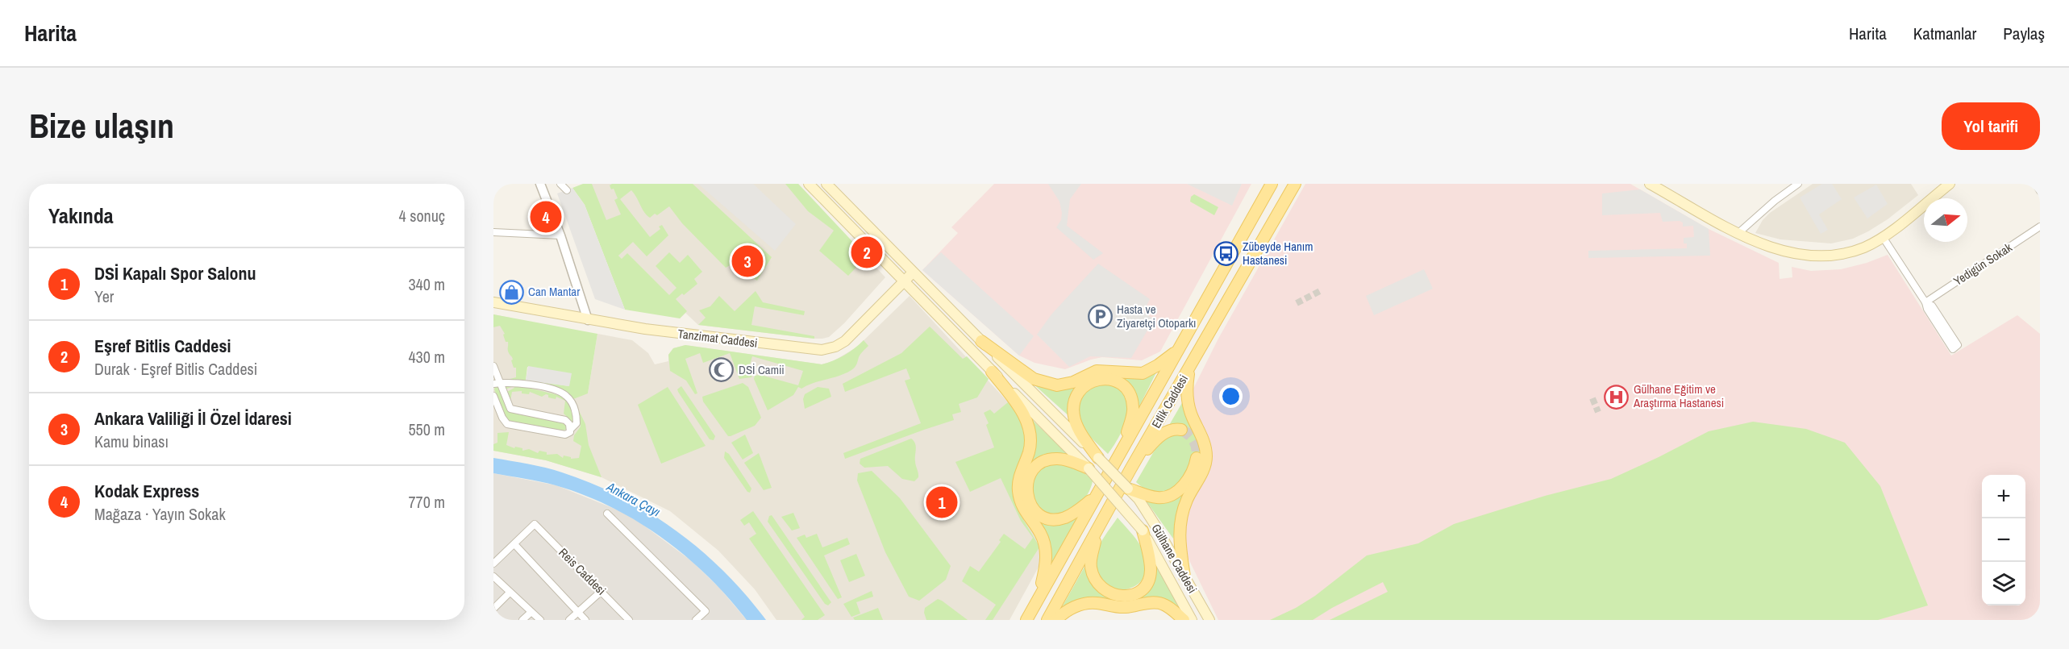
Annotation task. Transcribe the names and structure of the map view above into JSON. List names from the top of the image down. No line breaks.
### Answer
{"streets":{"main road":["Tanzimat Caddesi","Etlik Caddesi","Gülhane Caddesi"],"street":["Yedigün Sokak","Reis Caddesi"]},"crossings":[["Tanzimat Caddesi","Gülhane Caddesi"]],"water":["Ankara Çayı"],"places":{"bus stop":["Zübeyde Hanım Hastanesi"],"shop":["Can Mantar"],"parking":["Hasta ve Ziyaretçi Otoparkı"],"mosque":["DSİ Camii"],"hospital":["Gülhane Eğitim ve Araştırma Hastanesi"]},"north":"right","page":{"header":"Harita","nav":["Harita","Katmanlar","Paylaş"],"buttons":"Yol tarifi","title":"Bize ulaşın","heading":["Yakında","4 sonuç"],"pins":["4","2","3","1"],"list":[{"mark":"1","name":"DSİ Kapalı Spor Salonu","note":"Yer","value":"340 m"},{"mark":"2","name":"Eşref Bitlis Caddesi","note":"Durak · Eşref Bitlis Caddesi","value":"430 m"},{"mark":"3","name":"Ankara Valiliği İl Özel İdaresi","note":"Kamu binası","value":"550 m"},{"mark":"4","name":"Kodak Express","note":"Mağaza · Yayın Sokak","value":"770 m"}],"map_buttons":["+","−"]}}
